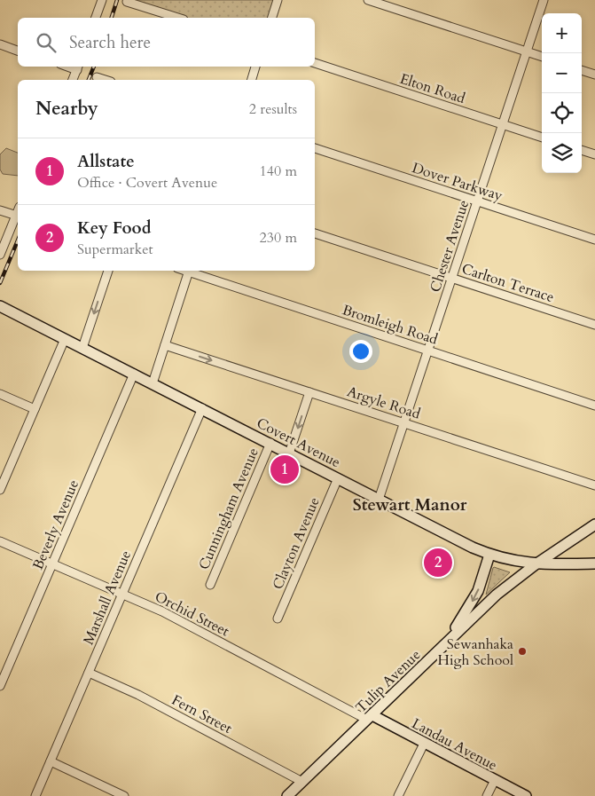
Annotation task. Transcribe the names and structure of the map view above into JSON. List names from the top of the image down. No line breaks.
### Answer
{"streets":{"main road":["Covert Avenue","Tulip Avenue","Landau Avenue"],"street":["Elton Road","Dover Parkway","Chester Avenue","Carlton Terrace","Bromleigh Road","Argyle Road","Cunningham Avenue","Beverly Avenue","Clayton Avenue","Marshall Avenue","Orchid Street","Fern Street"]},"crossings":[["Elton Road","Chester Avenue"],["Dover Parkway","Chester Avenue"],["Chester Avenue","Carlton Terrace"],["Chester Avenue","Bromleigh Road"],["Chester Avenue","Argyle Road"],["Chester Avenue","Covert Avenue"],["Covert Avenue","Cunningham Avenue"],["Covert Avenue","Beverly Avenue"],["Covert Avenue","Clayton Avenue"],["Covert Avenue","Marshall Avenue"],["Covert Avenue","Tulip Avenue"],["Beverly Avenue","Orchid Street"],["Marshall Avenue","Orchid Street"],["Marshall Avenue","Fern Street"],["Orchid Street","Tulip Avenue"],["Orchid Street","Landau Avenue"],["Tulip Avenue","Fern Street"],["Tulip Avenue","Landau Avenue"]],"districts":["Stewart Manor"],"places":["Sewanhaka High School"],"page":{"map_buttons":["+","−"],"search":"Search here","heading":["Nearby","2 results"],"list":[{"mark":"1","name":"Allstate","note":"Office · Covert Avenue","value":"140 m"},{"mark":"2","name":"Key Food","note":"Supermarket","value":"230 m"}],"pins":["1","2"]}}
